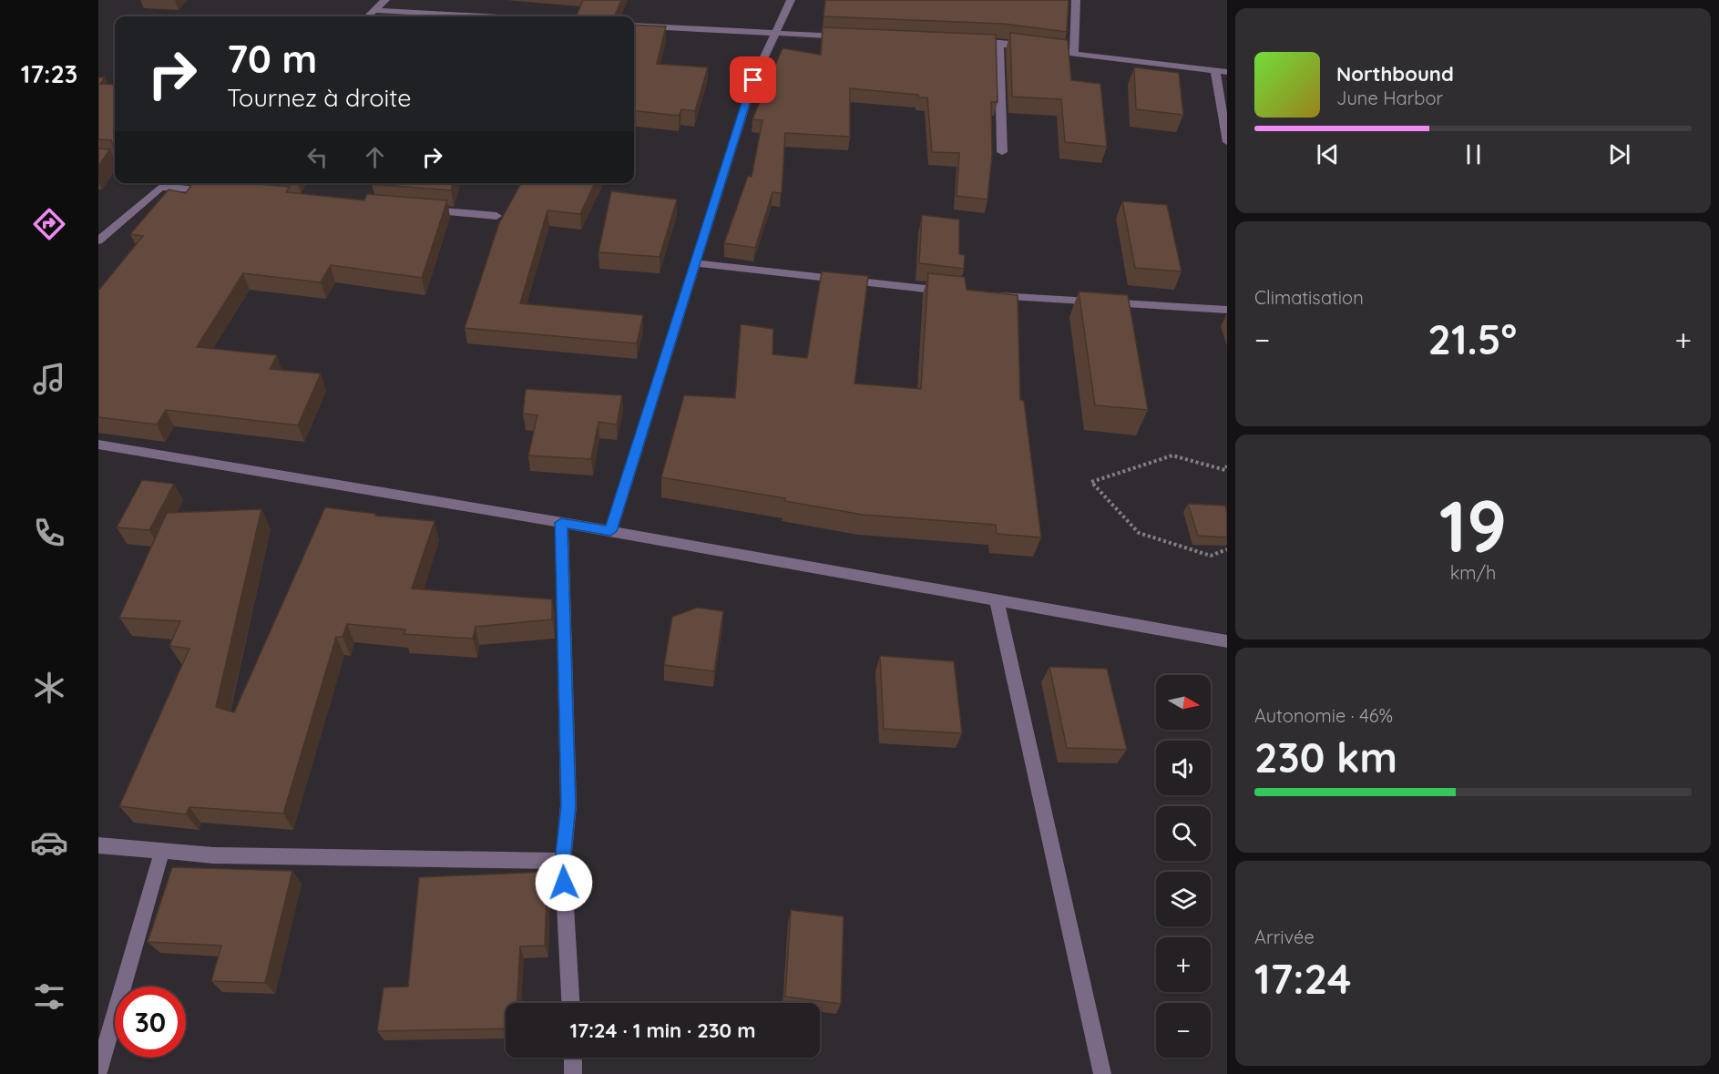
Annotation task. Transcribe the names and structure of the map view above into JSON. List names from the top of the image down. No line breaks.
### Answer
{"north":"right","page":{"tabs":"17:23","turn":["70 m","Tournez à droite"],"song":["Northbound","June Harbor"],"tile":["Climatisation",["19","km/h"],["Autonomie · 46%","230 km"],["Arrivée","17:24"]],"heat":["−","21.5°","+"],"map_buttons":["+","−"],"limit":"30","trip":"17:24 · 1 min · 230 m"}}
